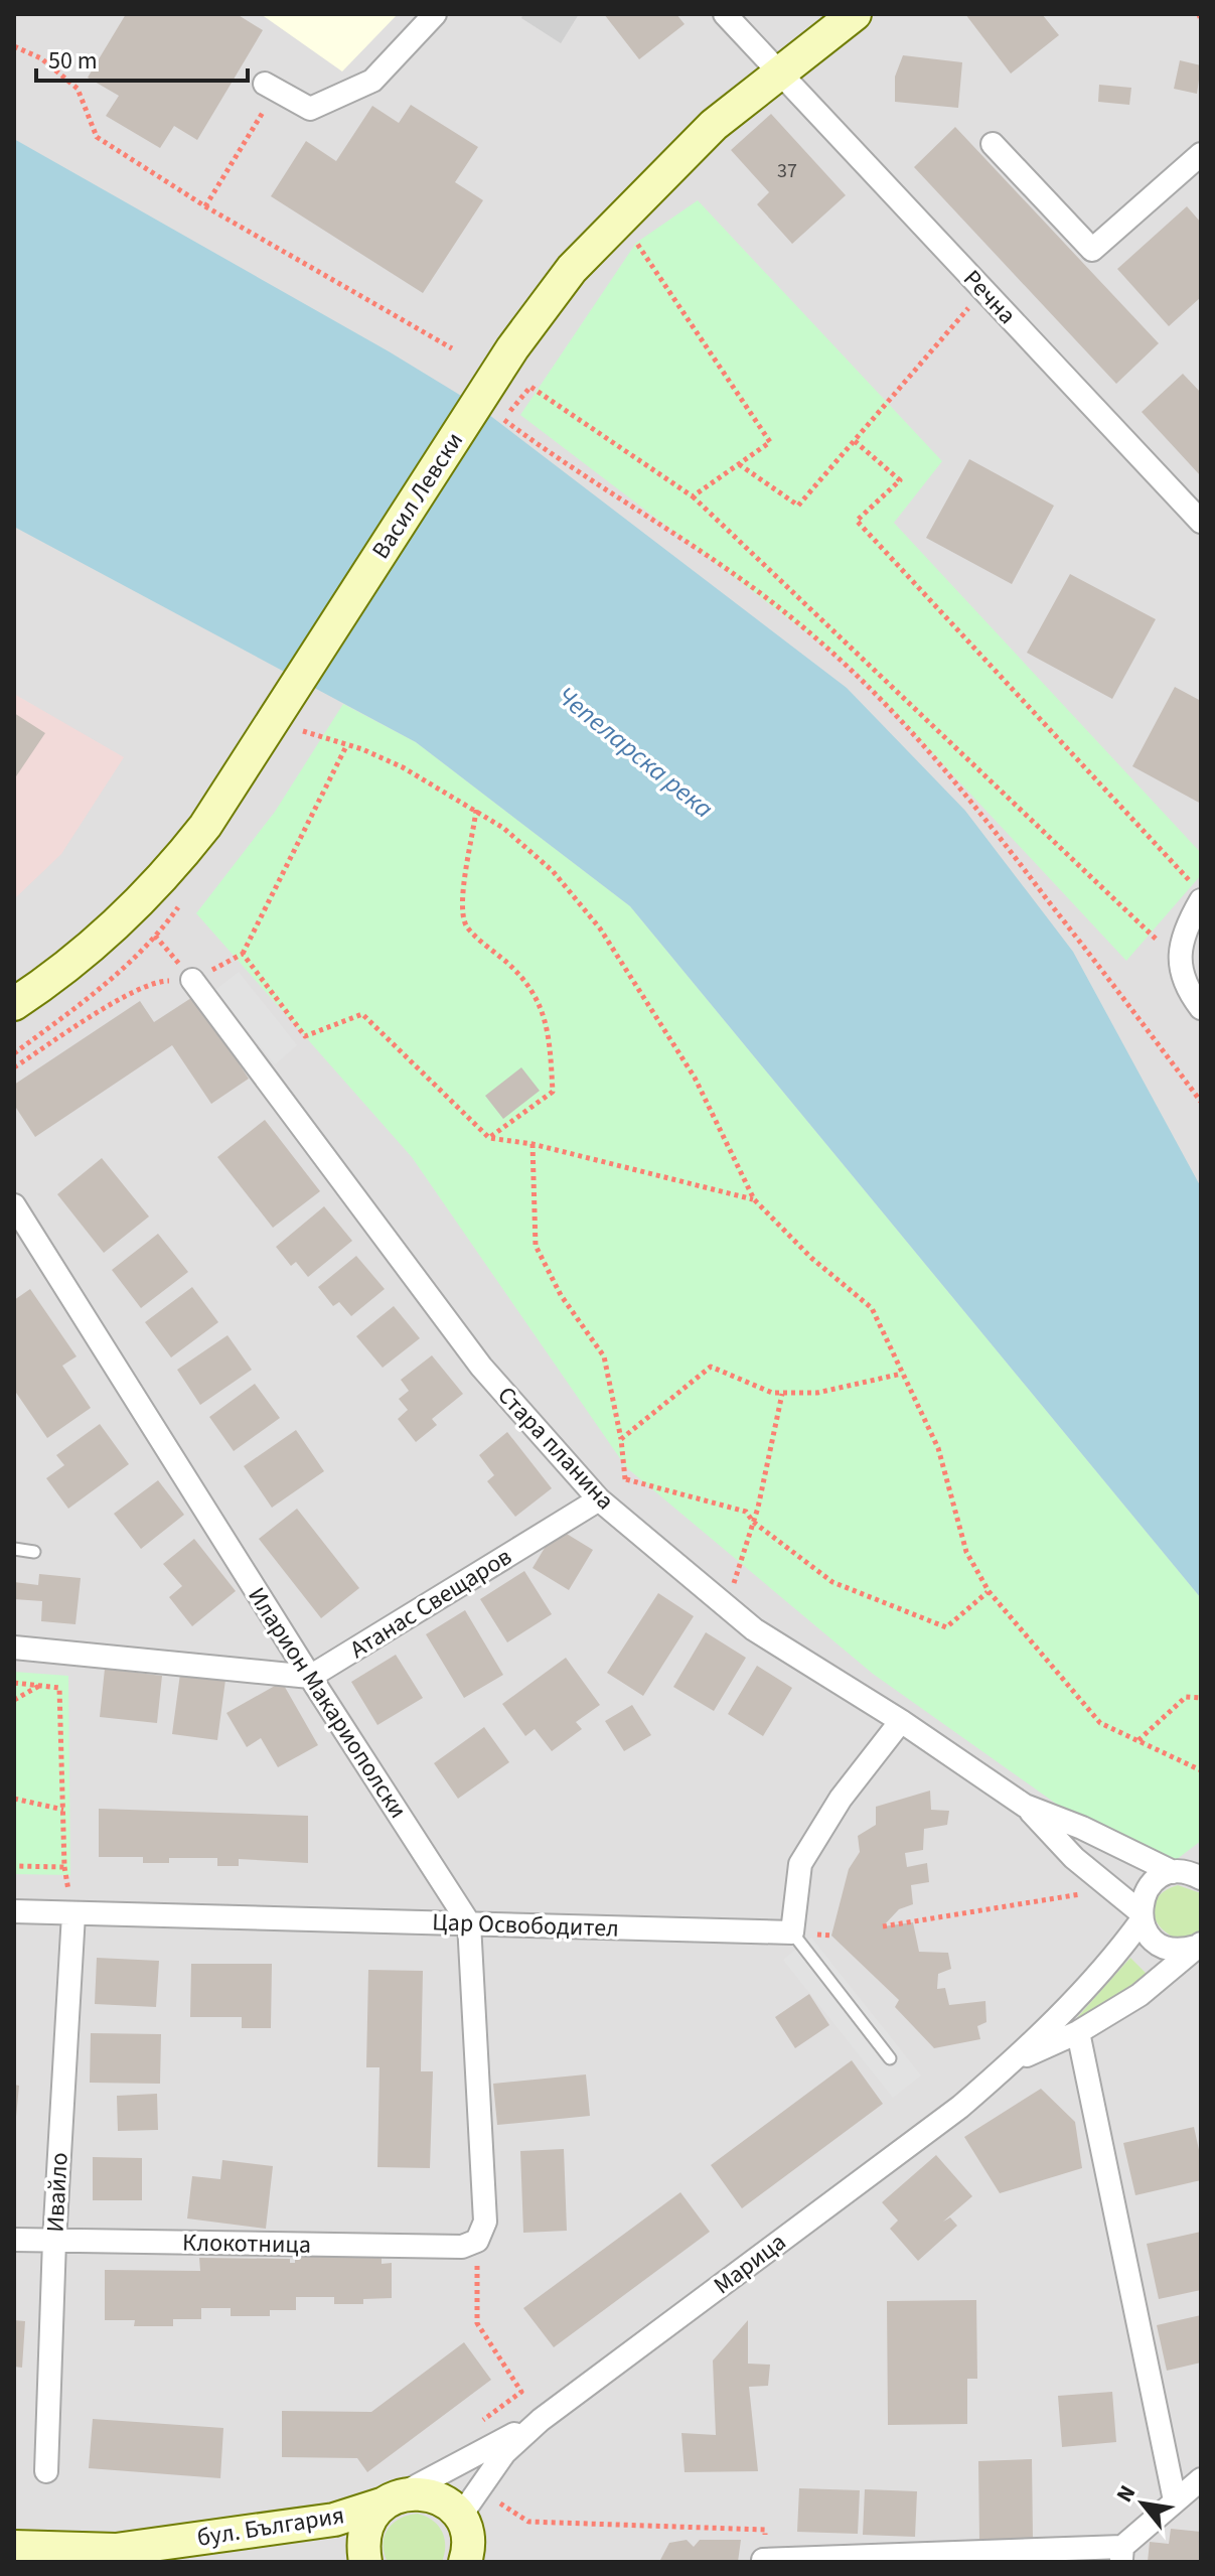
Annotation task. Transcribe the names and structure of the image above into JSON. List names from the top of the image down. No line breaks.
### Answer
{"streets":{"main road":["Васил Левски","бул. България"],"street":["Речна","Стара планина","Атанас Свещаров","Иларион Макариополски","Цар Освободител","Ивайло","Клокотница","Марица"]},"crossings":[["Речна","Васил Левски"],["Стара планина","Атанас Свещаров"],["Атанас Свещаров","Иларион Макариополски"],["Иларион Макариополски","Цар Освободител"],["Иларион Макариополски","Клокотница"],["Цар Освободител","Ивайло"],["Ивайло","Клокотница"]],"water":["Чепеларска река"],"house_numbers":["37"],"scale_bar":"50 m","north":"top left"}
